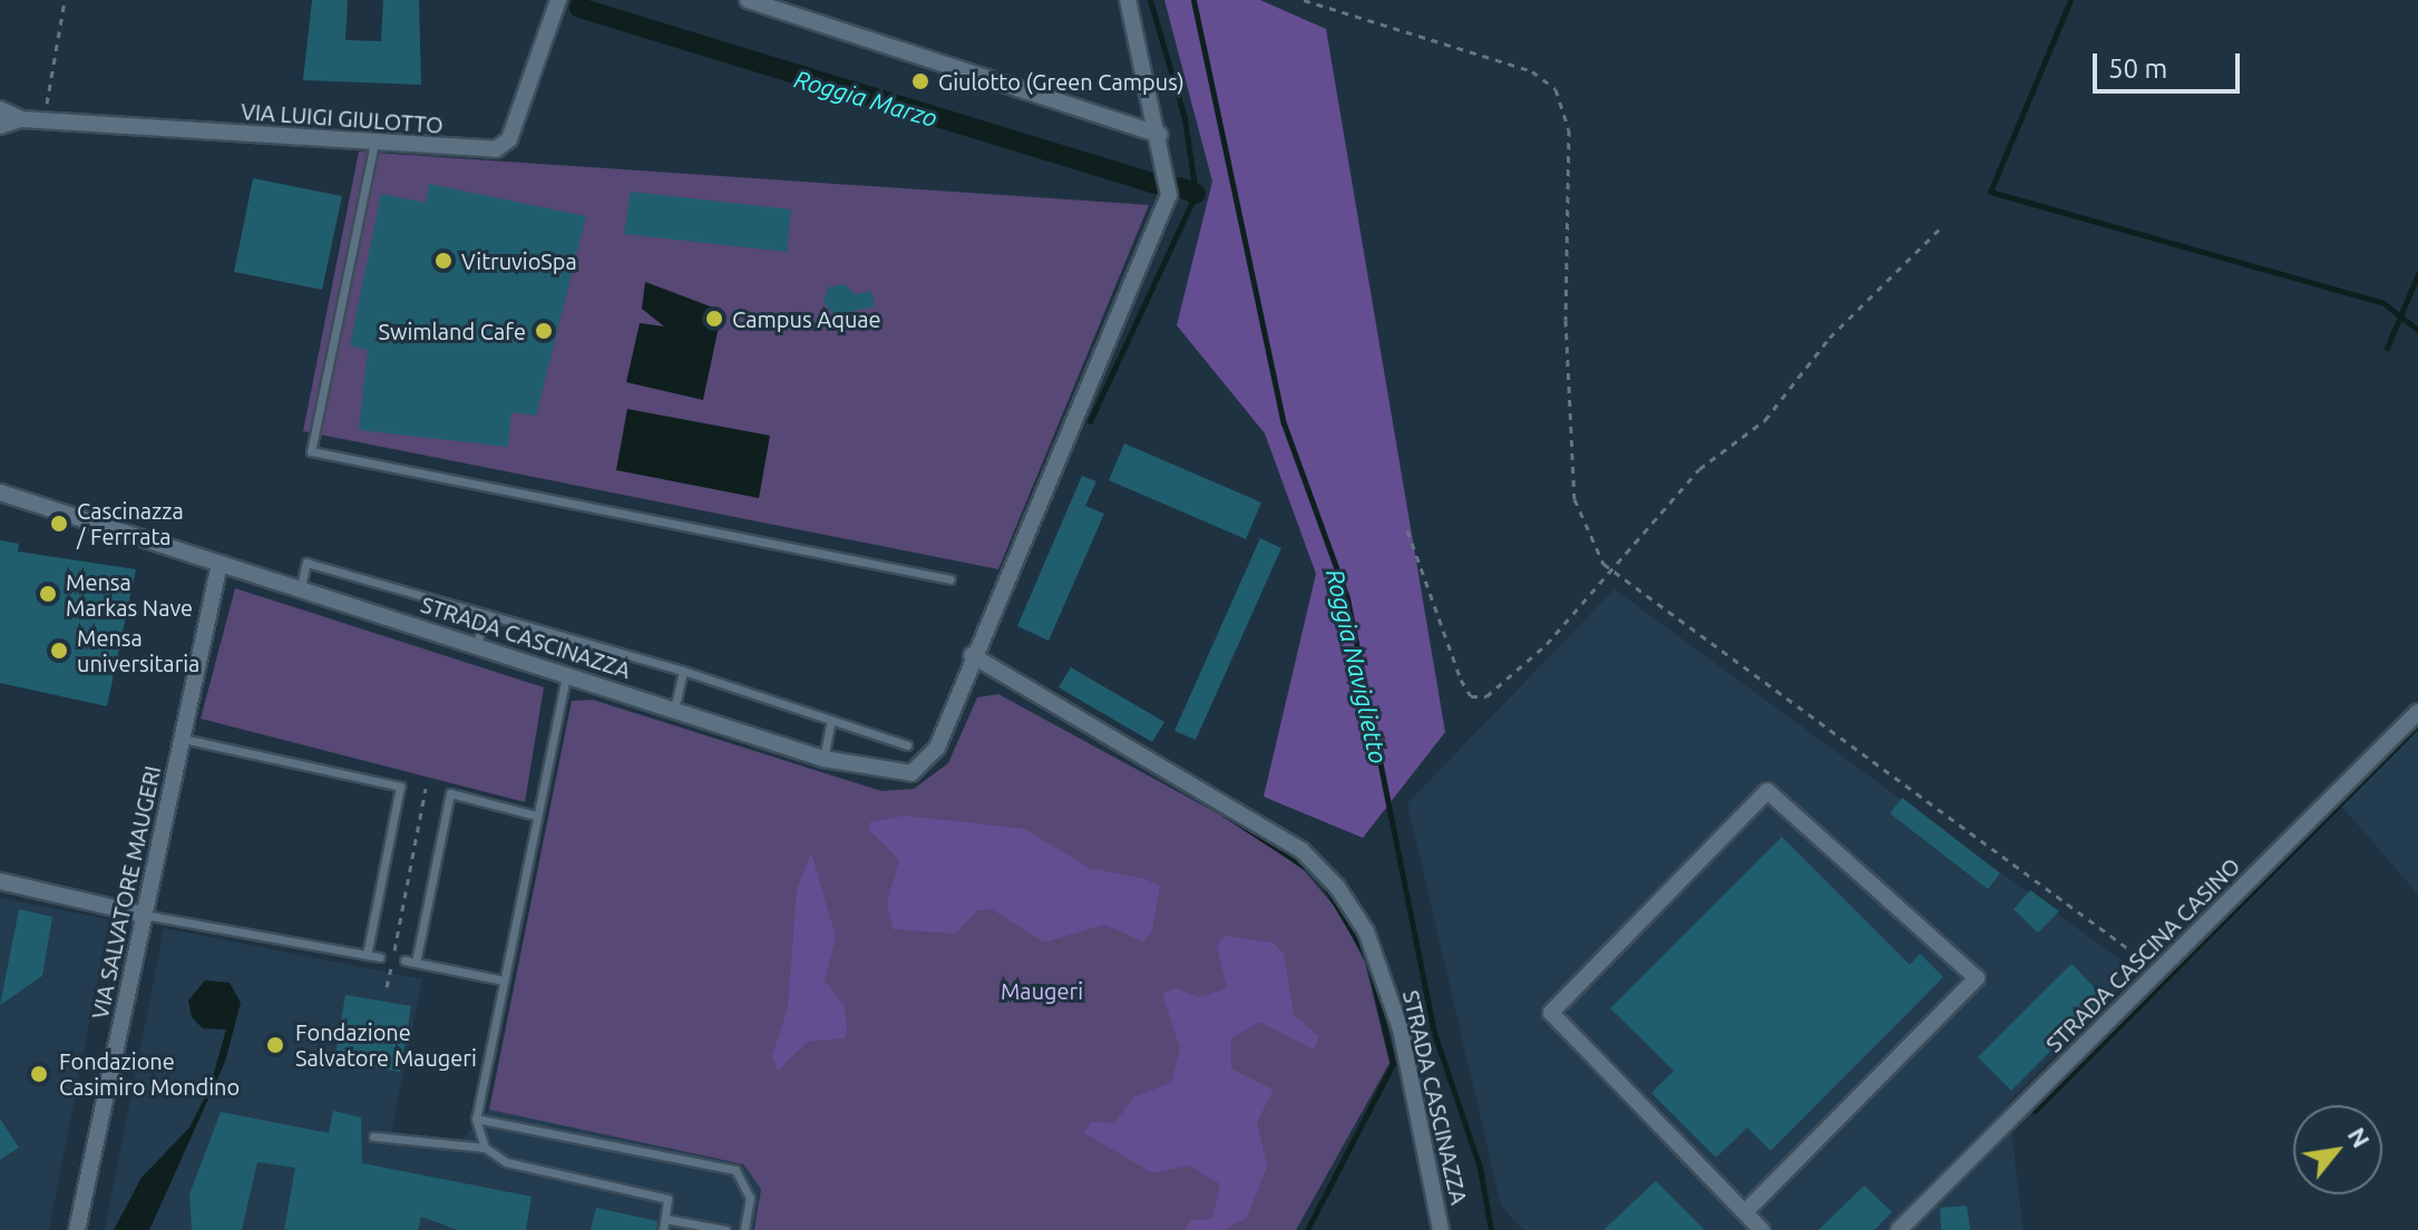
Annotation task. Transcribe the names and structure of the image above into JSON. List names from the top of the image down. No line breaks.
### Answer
{"streets":{"street":["VIA LUIGI GIULOTTO","STRADA CASCINAZZA","VIA SALVATORE MAUGERI","STRADA CASCINA CASINO"]},"crossings":[["STRADA CASCINAZZA","VIA SALVATORE MAUGERI"]],"water":["Roggia Marzo","Roggia Naviglietto"],"parks":["Maugeri"],"places":["Giulotto (Green Campus)","VitruvioSpa","Campus Aquae","Swimland Cafe","Cascinazza / Ferrrata","Mensa Markas Nave","Mensa universitaria","Fondazione Salvatore Maugeri","Fondazione Casimiro Mondino"],"scale_bar":"50 m","north":"top right"}
